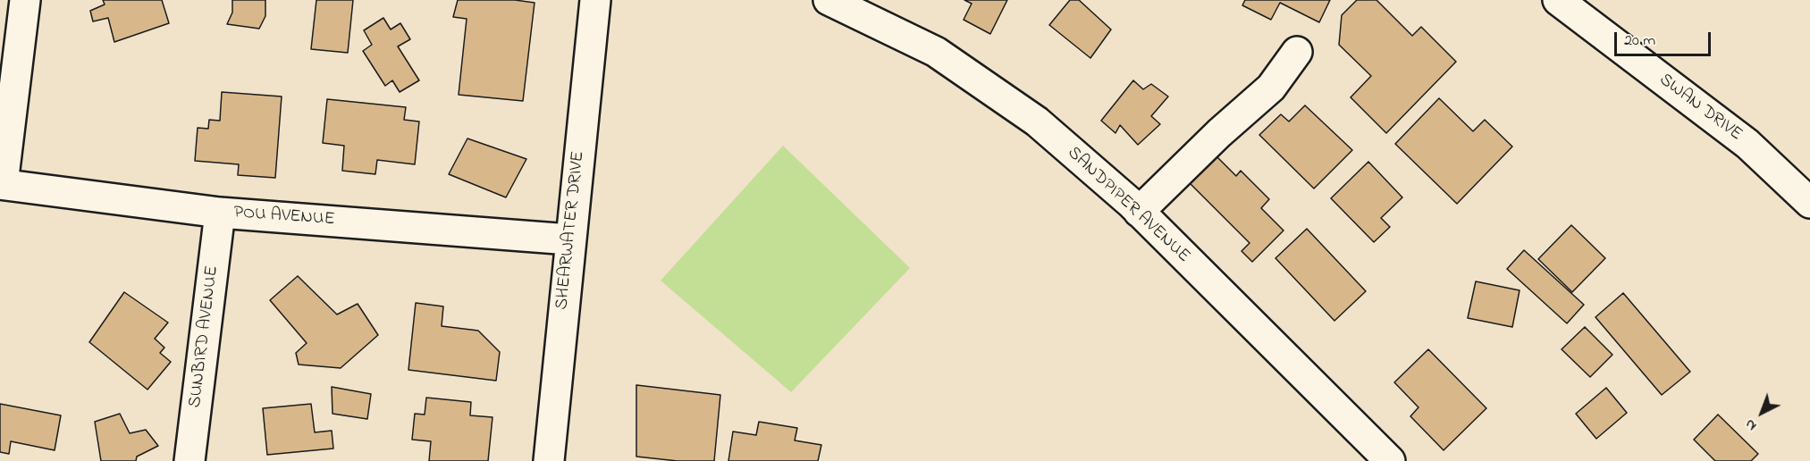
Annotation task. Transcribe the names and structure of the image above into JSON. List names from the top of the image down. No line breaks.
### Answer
{"streets":{"street":["SWAN DRIVE","SANDPIPER AVENUE","POU AVENUE","SHEARWATER DRIVE","SUNBIRD AVENUE"]},"crossings":[["POU AVENUE","SHEARWATER DRIVE"],["POU AVENUE","SUNBIRD AVENUE"]],"scale_bar":"20 m","north":"bottom left"}
